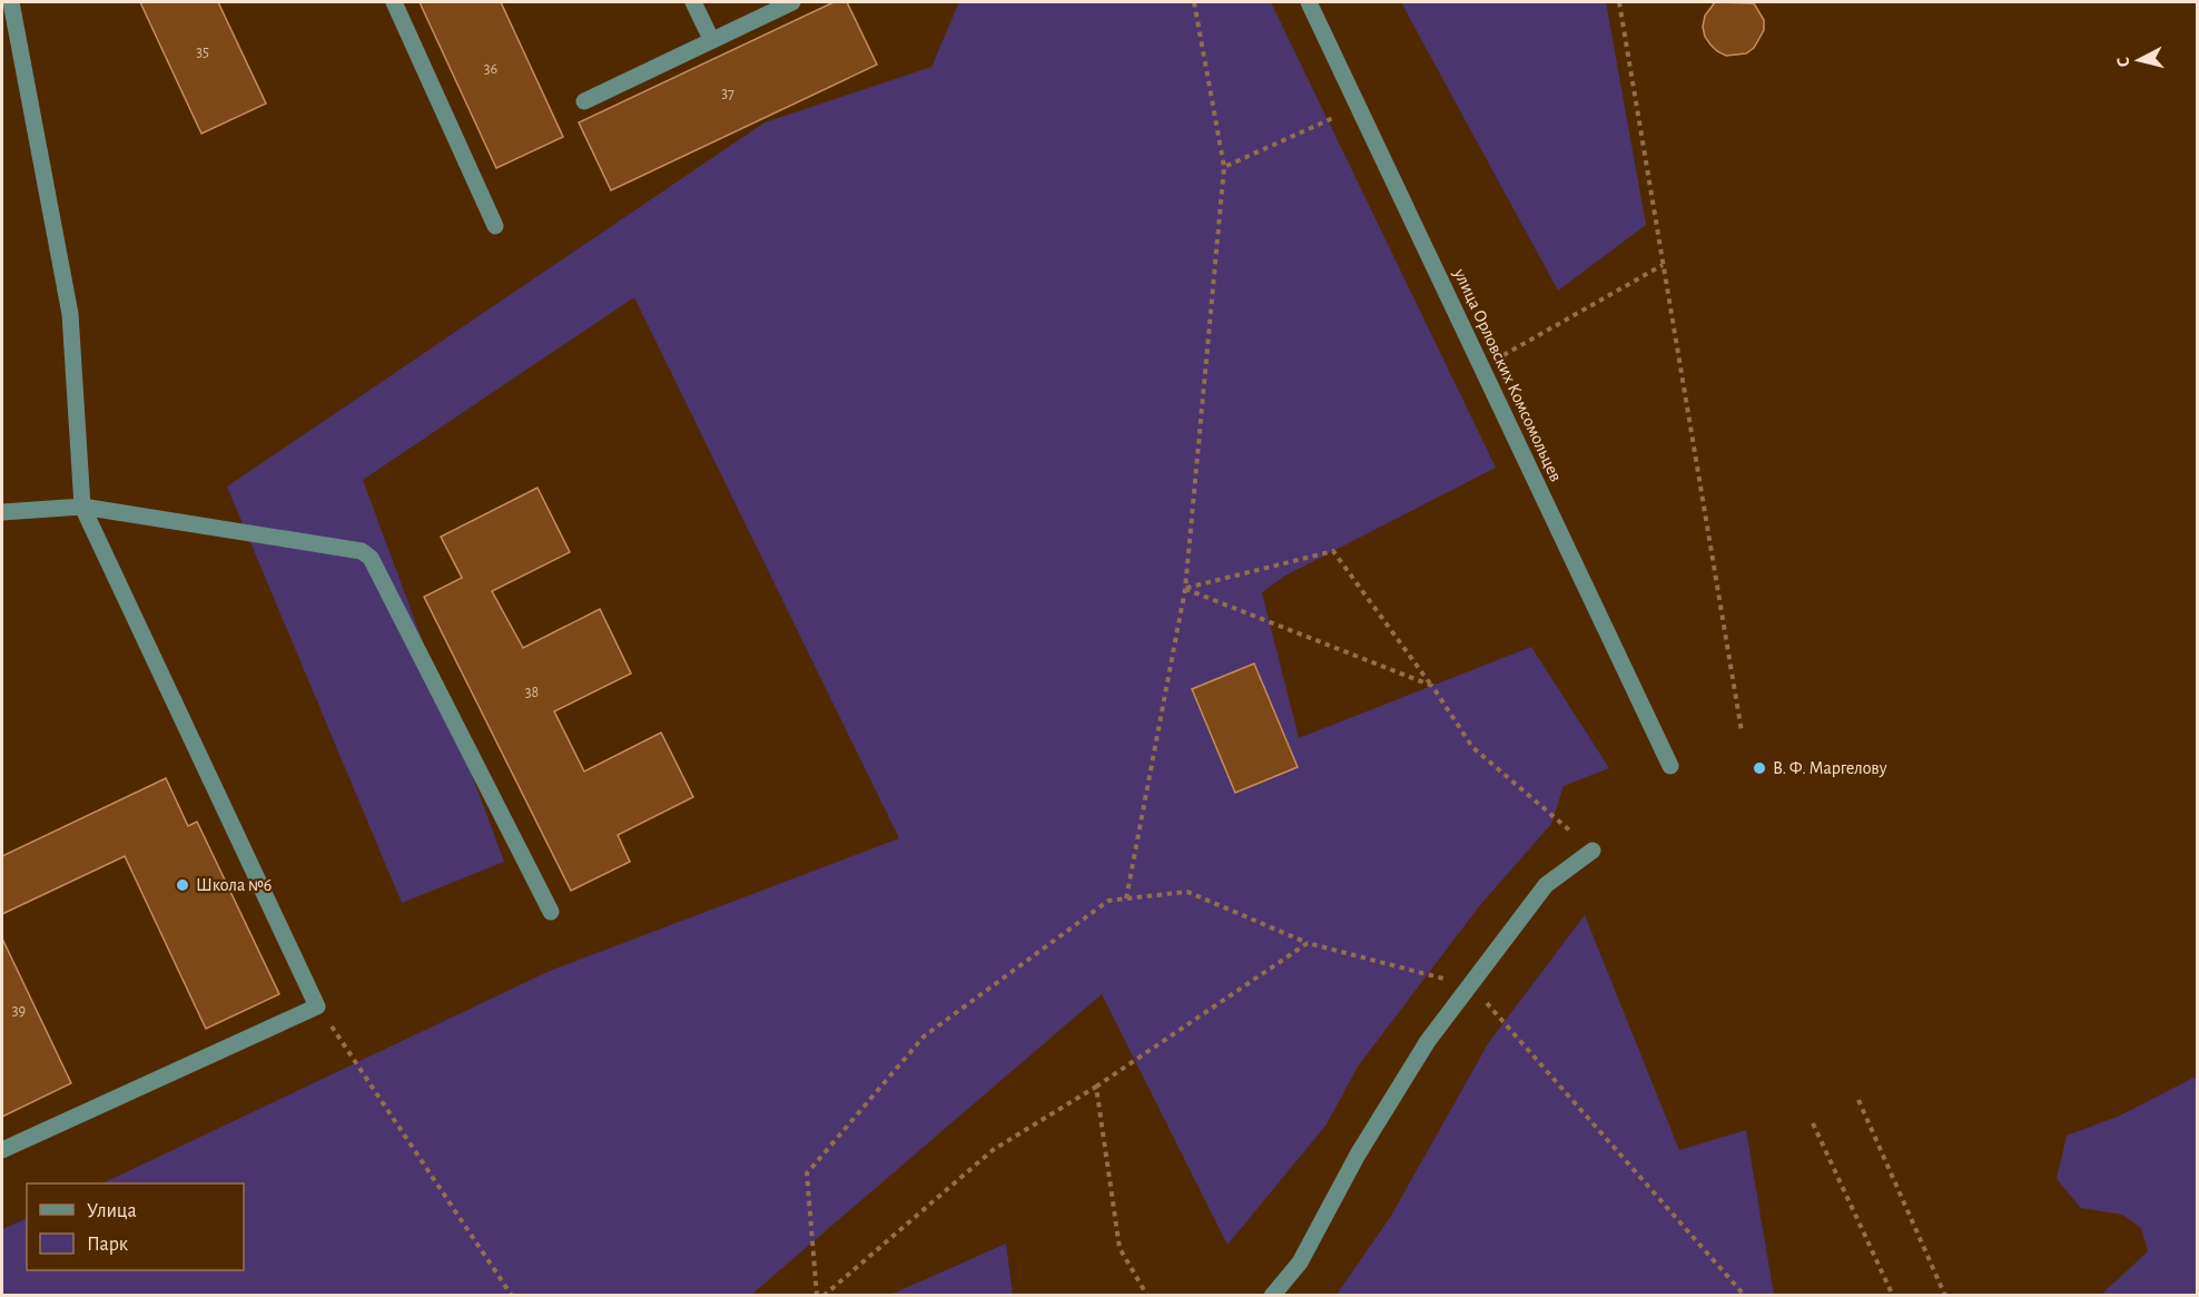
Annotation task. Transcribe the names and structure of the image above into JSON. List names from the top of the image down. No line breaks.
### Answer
{"streets":{"street":["улица Орловских Комсомольцев"]},"places":["В. Ф. Маргелову","Школа №6"],"house_numbers":["35","36","37","38","39"],"legend":["Улица","Парк"],"north":"left"}
